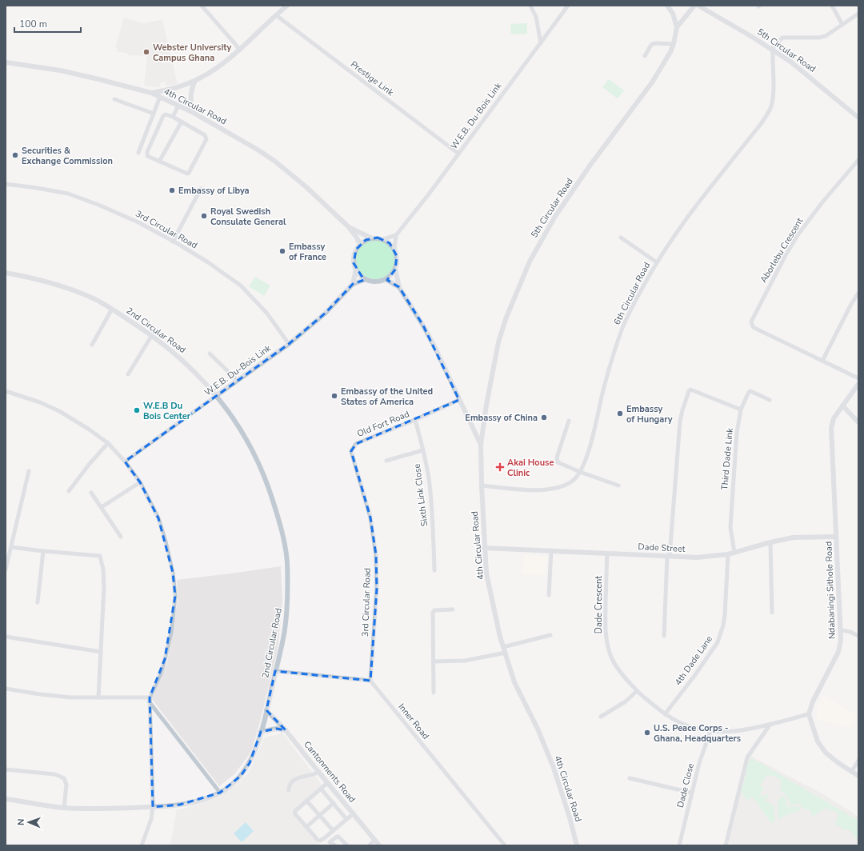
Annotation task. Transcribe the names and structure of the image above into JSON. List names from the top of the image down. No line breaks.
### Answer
{"streets":{"street":["5th Circular Road","Prestige Link","4th Circular Road","W.E.B. Du-Bois Link","3rd Circular Road","Aborlebu Crescent","6th Circular Road","2nd Circular Road","Old Fort Road","Third Dade Link","Sixth Link Close","Dade Street","Ndabaningi Sithole Road","Dade Crescent","4th Dade Lane","Inner Road","Cantonments Road","Dade Close"]},"crossings":[["5th Circular Road","4th Circular Road"],["5th Circular Road","6th Circular Road"],["Prestige Link","W.E.B. Du-Bois Link"],["4th Circular Road","W.E.B. Du-Bois Link"],["4th Circular Road","6th Circular Road"],["4th Circular Road","Old Fort Road"],["4th Circular Road","Dade Street"],["W.E.B. Du-Bois Link","3rd Circular Road"],["W.E.B. Du-Bois Link","2nd Circular Road"],["3rd Circular Road","Old Fort Road"],["3rd Circular Road","Inner Road"],["2nd Circular Road","Cantonments Road"],["Old Fort Road","Sixth Link Close"],["Third Dade Link","Dade Street"],["Dade Street","Ndabaningi Sithole Road"],["Dade Street","Dade Crescent"],["Dade Street","4th Dade Lane"],["Ndabaningi Sithole Road","Dade Crescent"],["Dade Crescent","4th Dade Lane"],["Dade Crescent","Dade Close"]],"places":{"other":["Webster University Campus Ghana","Securities & Exchange Commission","Embassy of Libya","Royal Swedish Consulate General","Embassy of France","Embassy of the United States of America","W.E.B Du Bois Center","Embassy of Hungary","Embassy of China","U.S. Peace Corps - Ghana, Headquarters"],"health":["Akai House Clinic"]},"scale_bar":"100 m","north":"left"}
